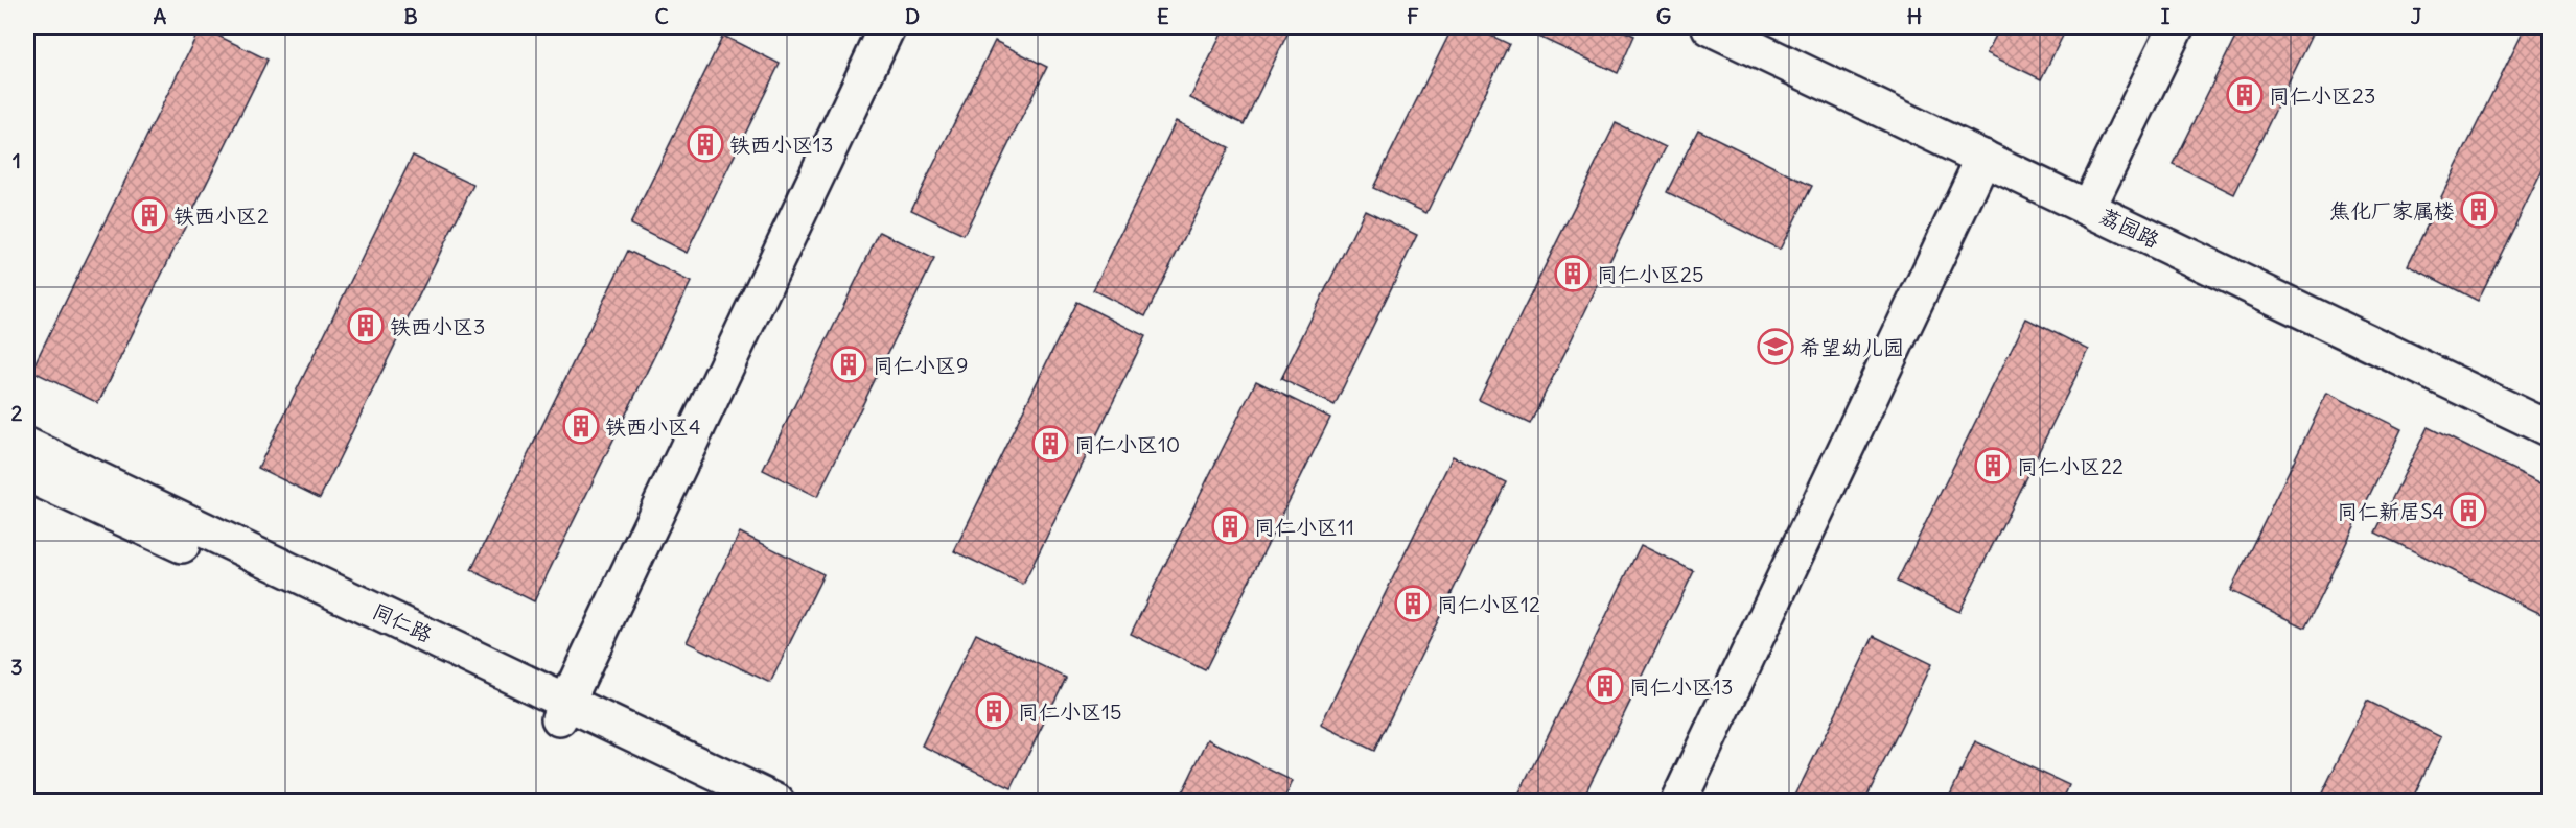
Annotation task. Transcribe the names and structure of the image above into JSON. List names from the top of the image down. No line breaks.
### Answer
{"streets":{"street":["荔园路","同仁路"]},"places":{"building":["同仁小区23","铁西小区13","焦化厂家属楼","铁西小区2","同仁小区25","铁西小区3","同仁小区9","铁西小区4","同仁小区10","同仁小区22","同仁新居S4","同仁小区11","同仁小区12","同仁小区13","同仁小区15"],"school or university":["希望幼儿园"]},"grid":{"columns":["A","B","C","D","E","F","G","H","I","J"],"rows":["1","2","3"]}}
